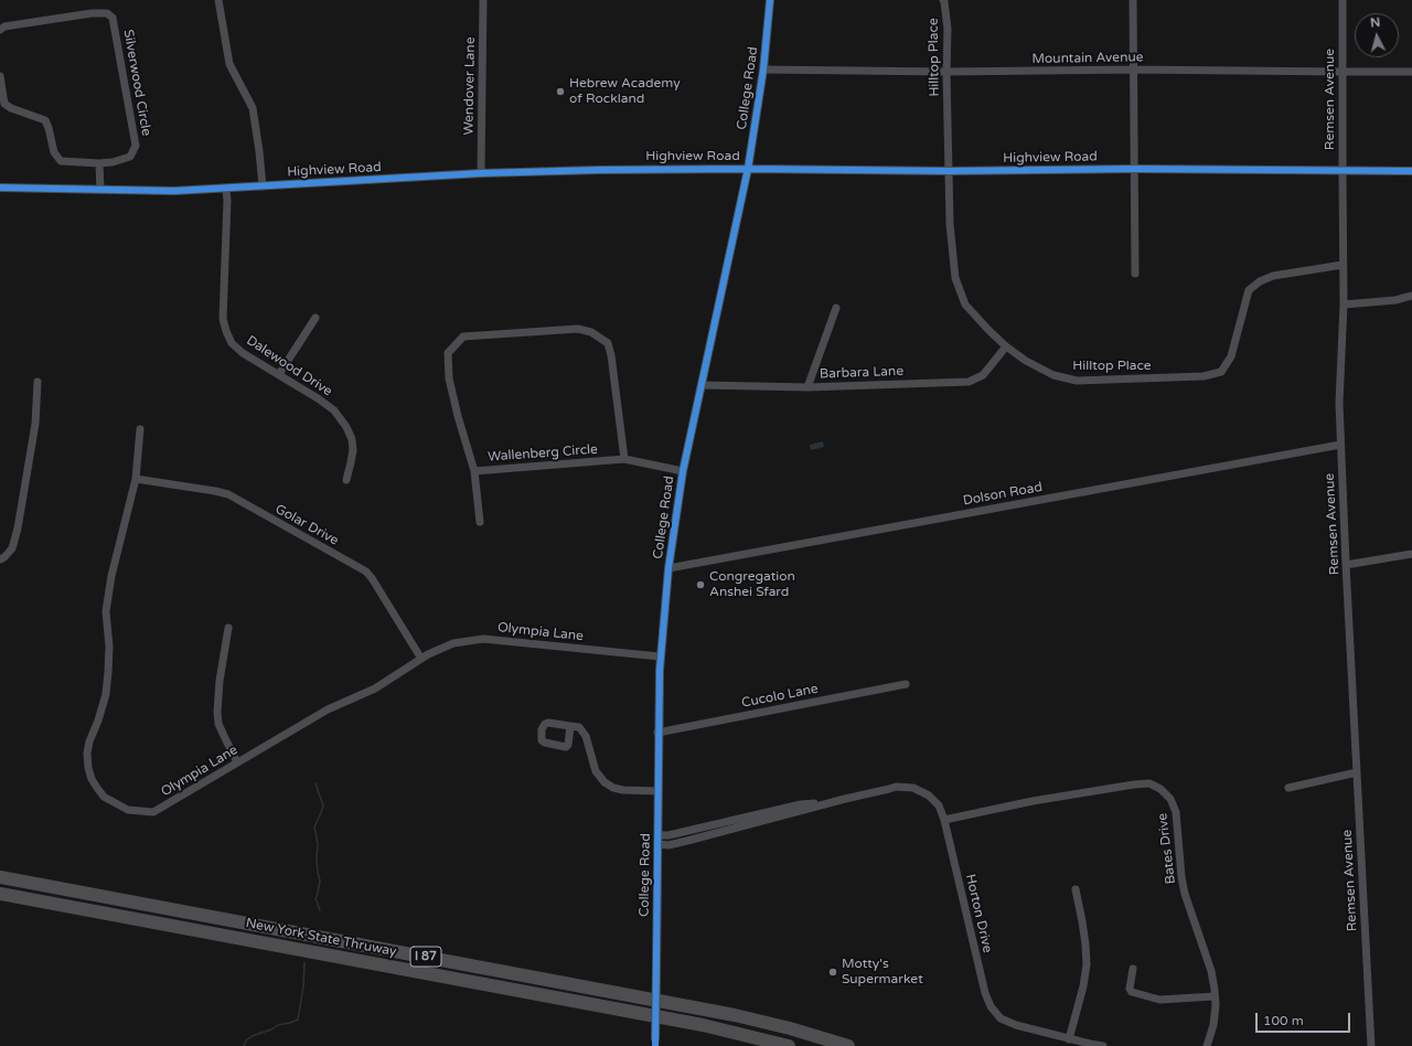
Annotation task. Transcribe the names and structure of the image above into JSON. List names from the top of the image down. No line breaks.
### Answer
{"streets":{"highway":["New York State Thruway","I 87"],"street":["Hilltop Place","Mountain Avenue","Silverwood Circle","Wendover Lane","College Road","Remsen Avenue","Highview Road","Dalewood Drive","Barbara Lane","Wallenberg Circle","Dolson Road","Golar Drive","Olympia Lane","Cucolo Lane","Bates Drive","Horton Drive"]},"crossings":[["Hilltop Place","Mountain Avenue"],["Hilltop Place","Remsen Avenue"],["Hilltop Place","Highview Road"],["Hilltop Place","Barbara Lane"],["Mountain Avenue","College Road"],["Mountain Avenue","Remsen Avenue"],["Wendover Lane","Highview Road"],["College Road","Highview Road"],["College Road","Barbara Lane"],["College Road","Wallenberg Circle"],["College Road","Dolson Road"],["College Road","Olympia Lane"],["College Road","Cucolo Lane"],["College Road","Horton Drive"],["Remsen Avenue","Highview Road"],["Remsen Avenue","Dolson Road"],["Highview Road","Dalewood Drive"],["Golar Drive","Olympia Lane"],["Bates Drive","Horton Drive"]],"places":["Hebrew Academy of Rockland","Congregation Anshei Sfard","Motty's Supermarket"],"scale_bar":"100 m","north":"top"}
